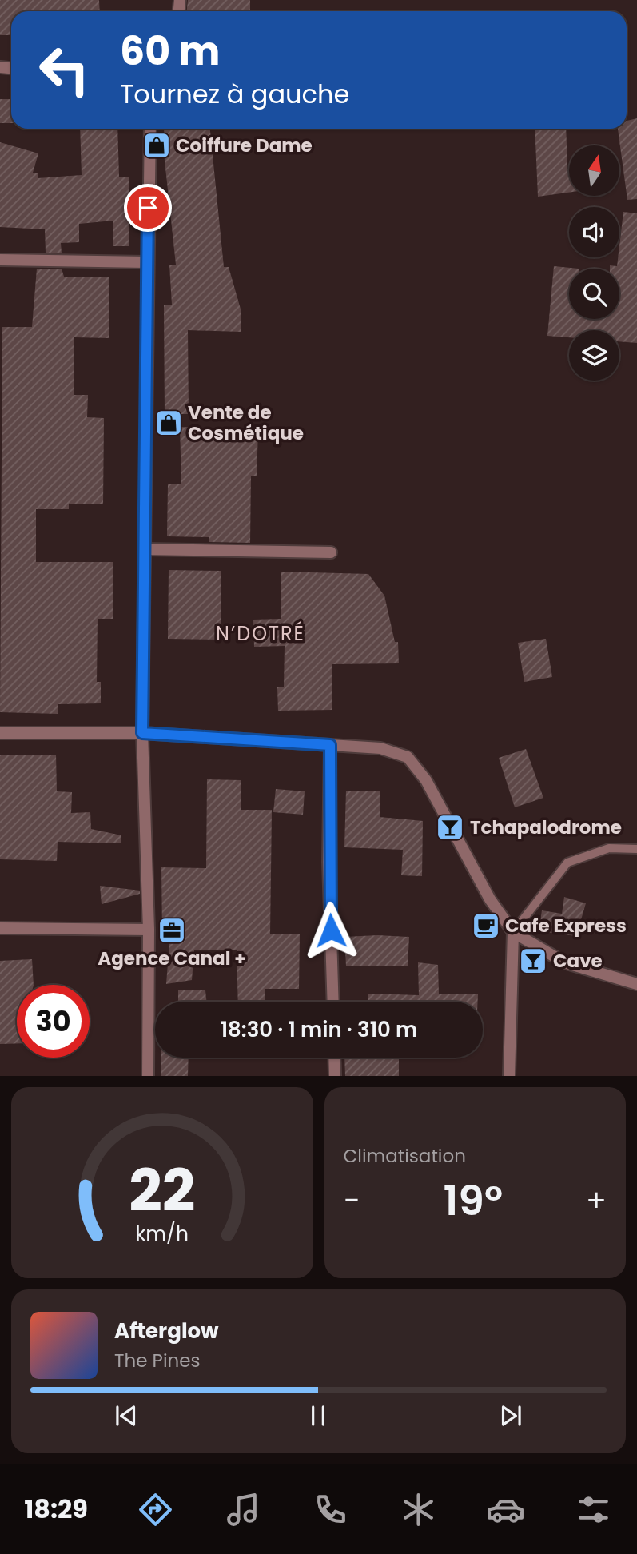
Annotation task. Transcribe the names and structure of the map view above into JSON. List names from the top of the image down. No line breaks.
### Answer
{"districts":["N’DOTRÉ"],"places":{"shop":["Coiffure Dame","Vente de Cosmétique"],"bar":["Tchapalodrome","Cave"],"cafe":["Cafe Express"],"office":["Agence Canal +"]},"north":"top","page":{"turn":["60 m","Tournez à gauche"],"limit":"30","trip":"18:30 · 1 min · 310 m","tile":"Climatisation","heat":["−","19°","+"],"song":["Afterglow","The Pines"],"tabs":"18:29","gauge":["22","km/h"]}}
